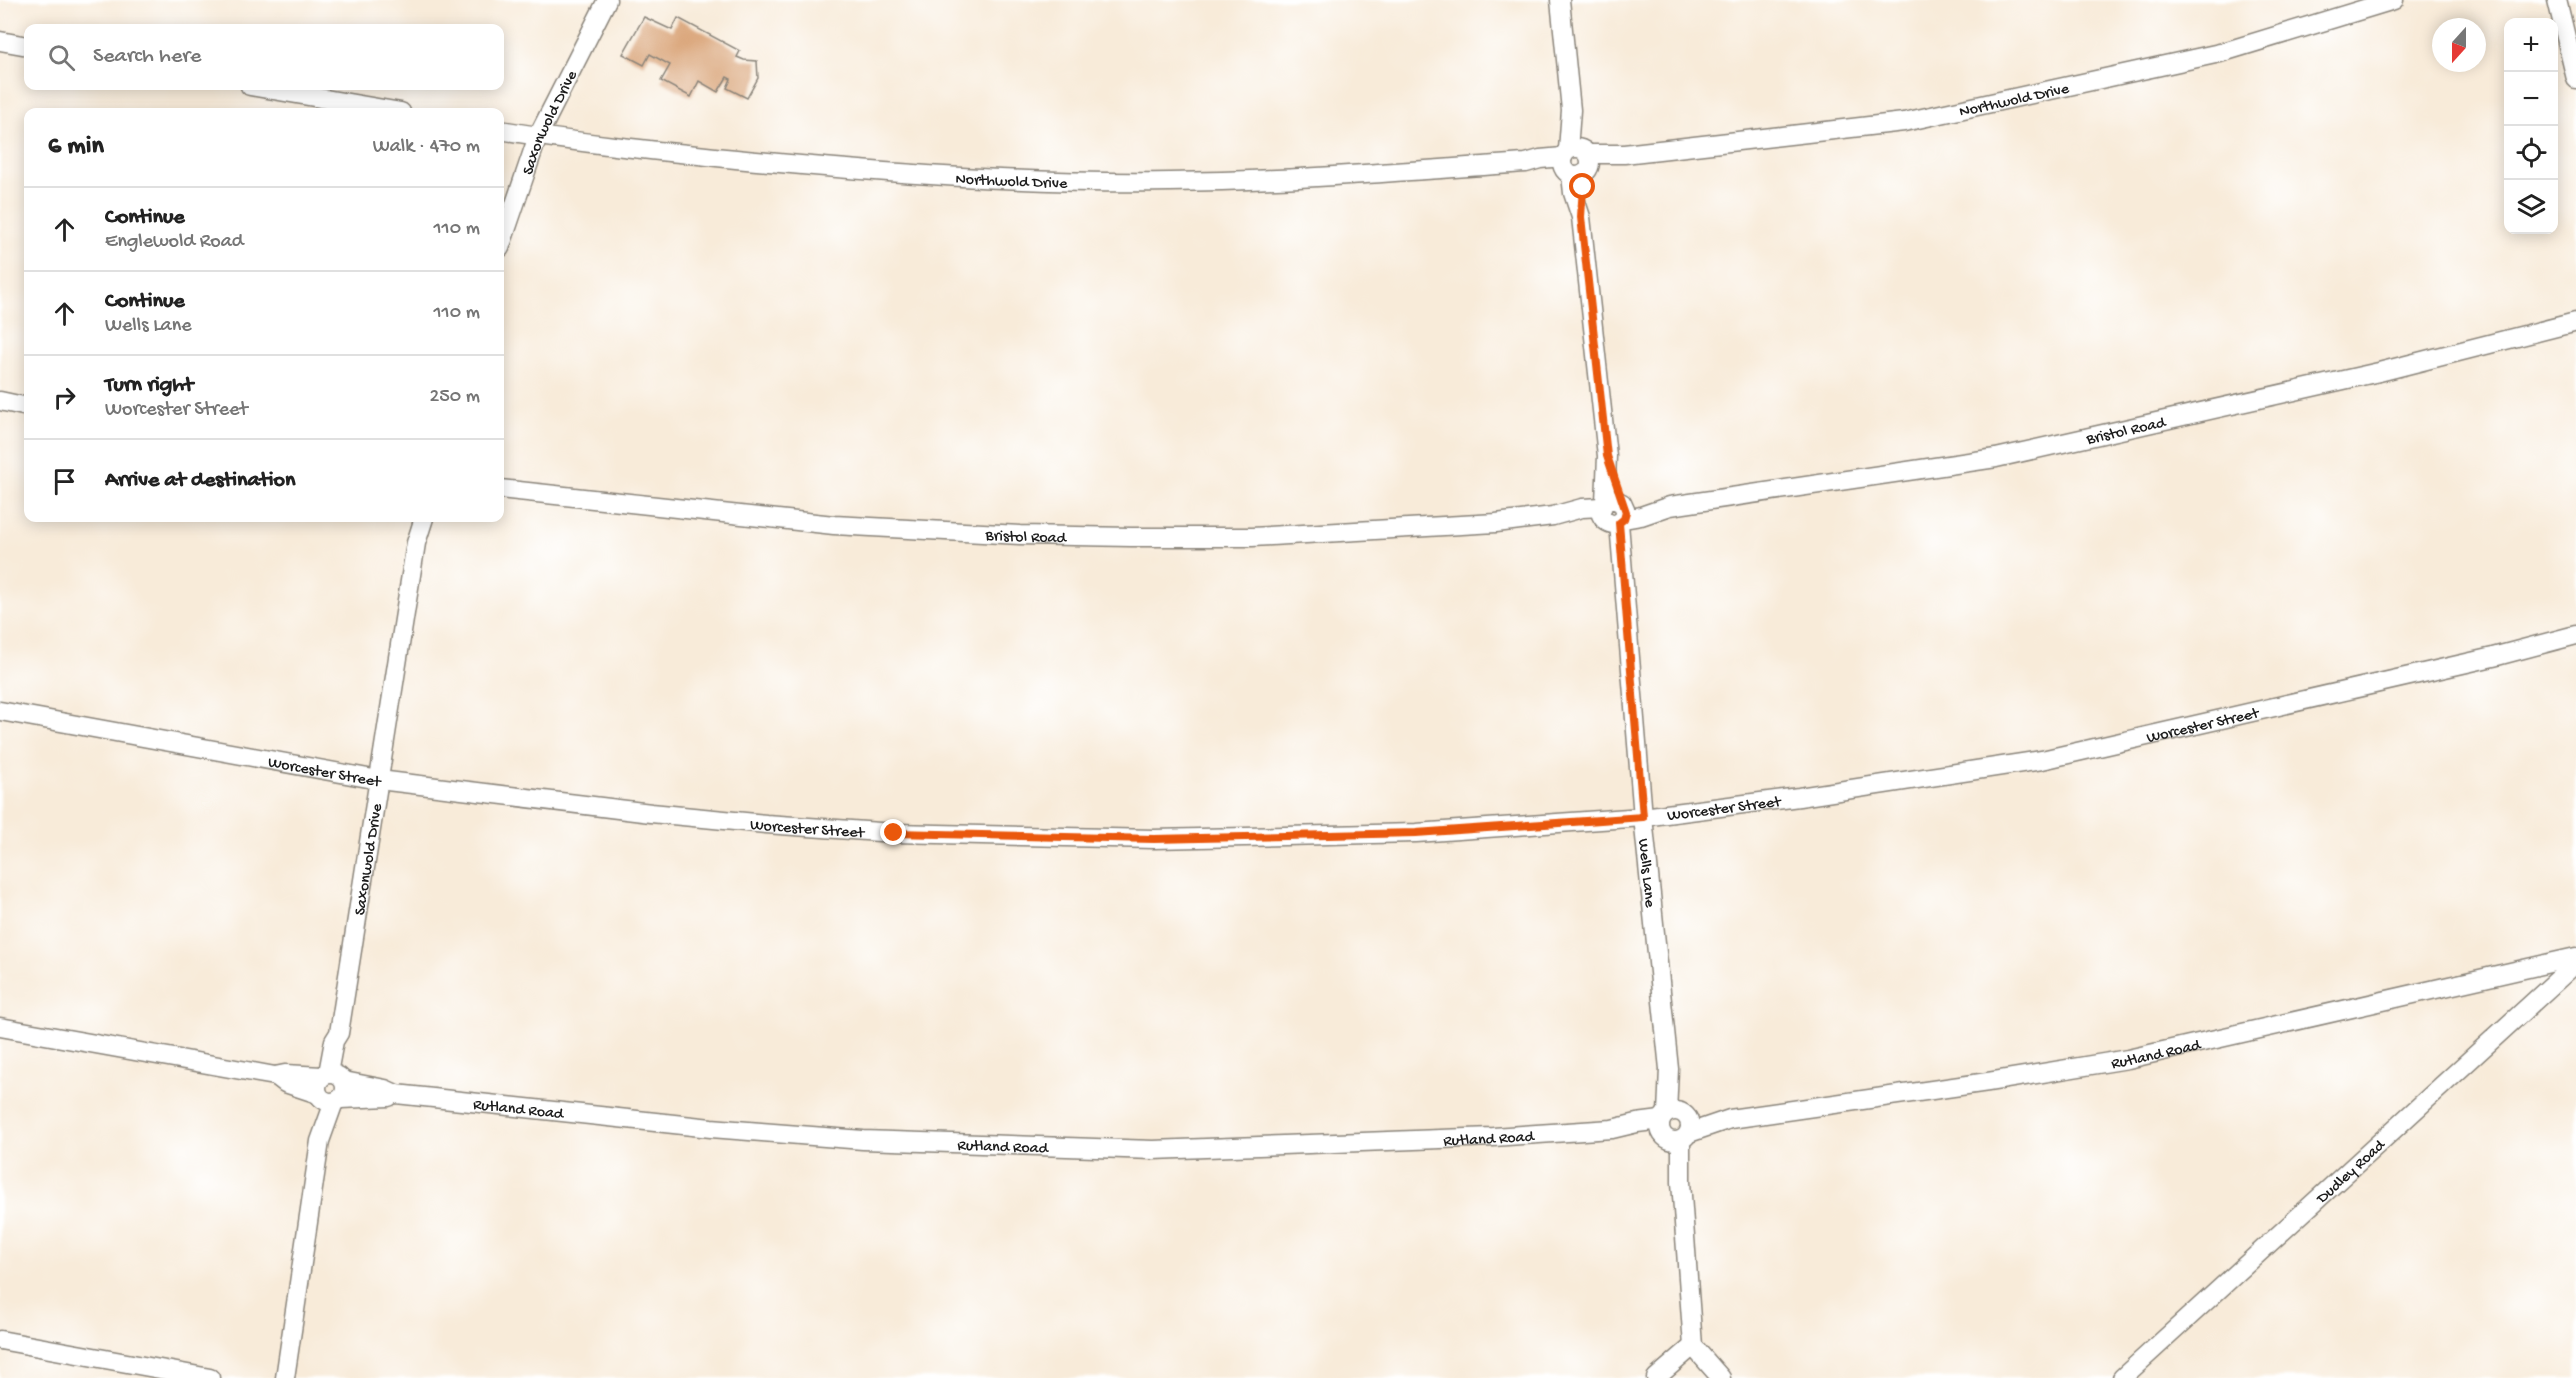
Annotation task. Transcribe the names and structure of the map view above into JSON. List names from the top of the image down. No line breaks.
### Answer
{"streets":{"street":["Northwold Drive","Saxonwold Drive","Bristol Road","Worcester Street","Wells Lane","Rutland Road","Dudley Road"]},"crossings":[["Northwold Drive","Saxonwold Drive"],["Northwold Drive","Wells Lane"],["Saxonwold Drive","Worcester Street"],["Saxonwold Drive","Rutland Road"],["Bristol Road","Wells Lane"],["Worcester Street","Wells Lane"],["Wells Lane","Rutland Road"]],"north":"bottom","page":{"map_buttons":["+","−"],"search":"Search here","heading":["6 min","Walk · 470 m"],"list":[["Continue","Englewold Road","110 m"],["Continue","Wells Lane","110 m"],["Turn right","Worcester Street","250 m"],"Arrive at destination"]}}
